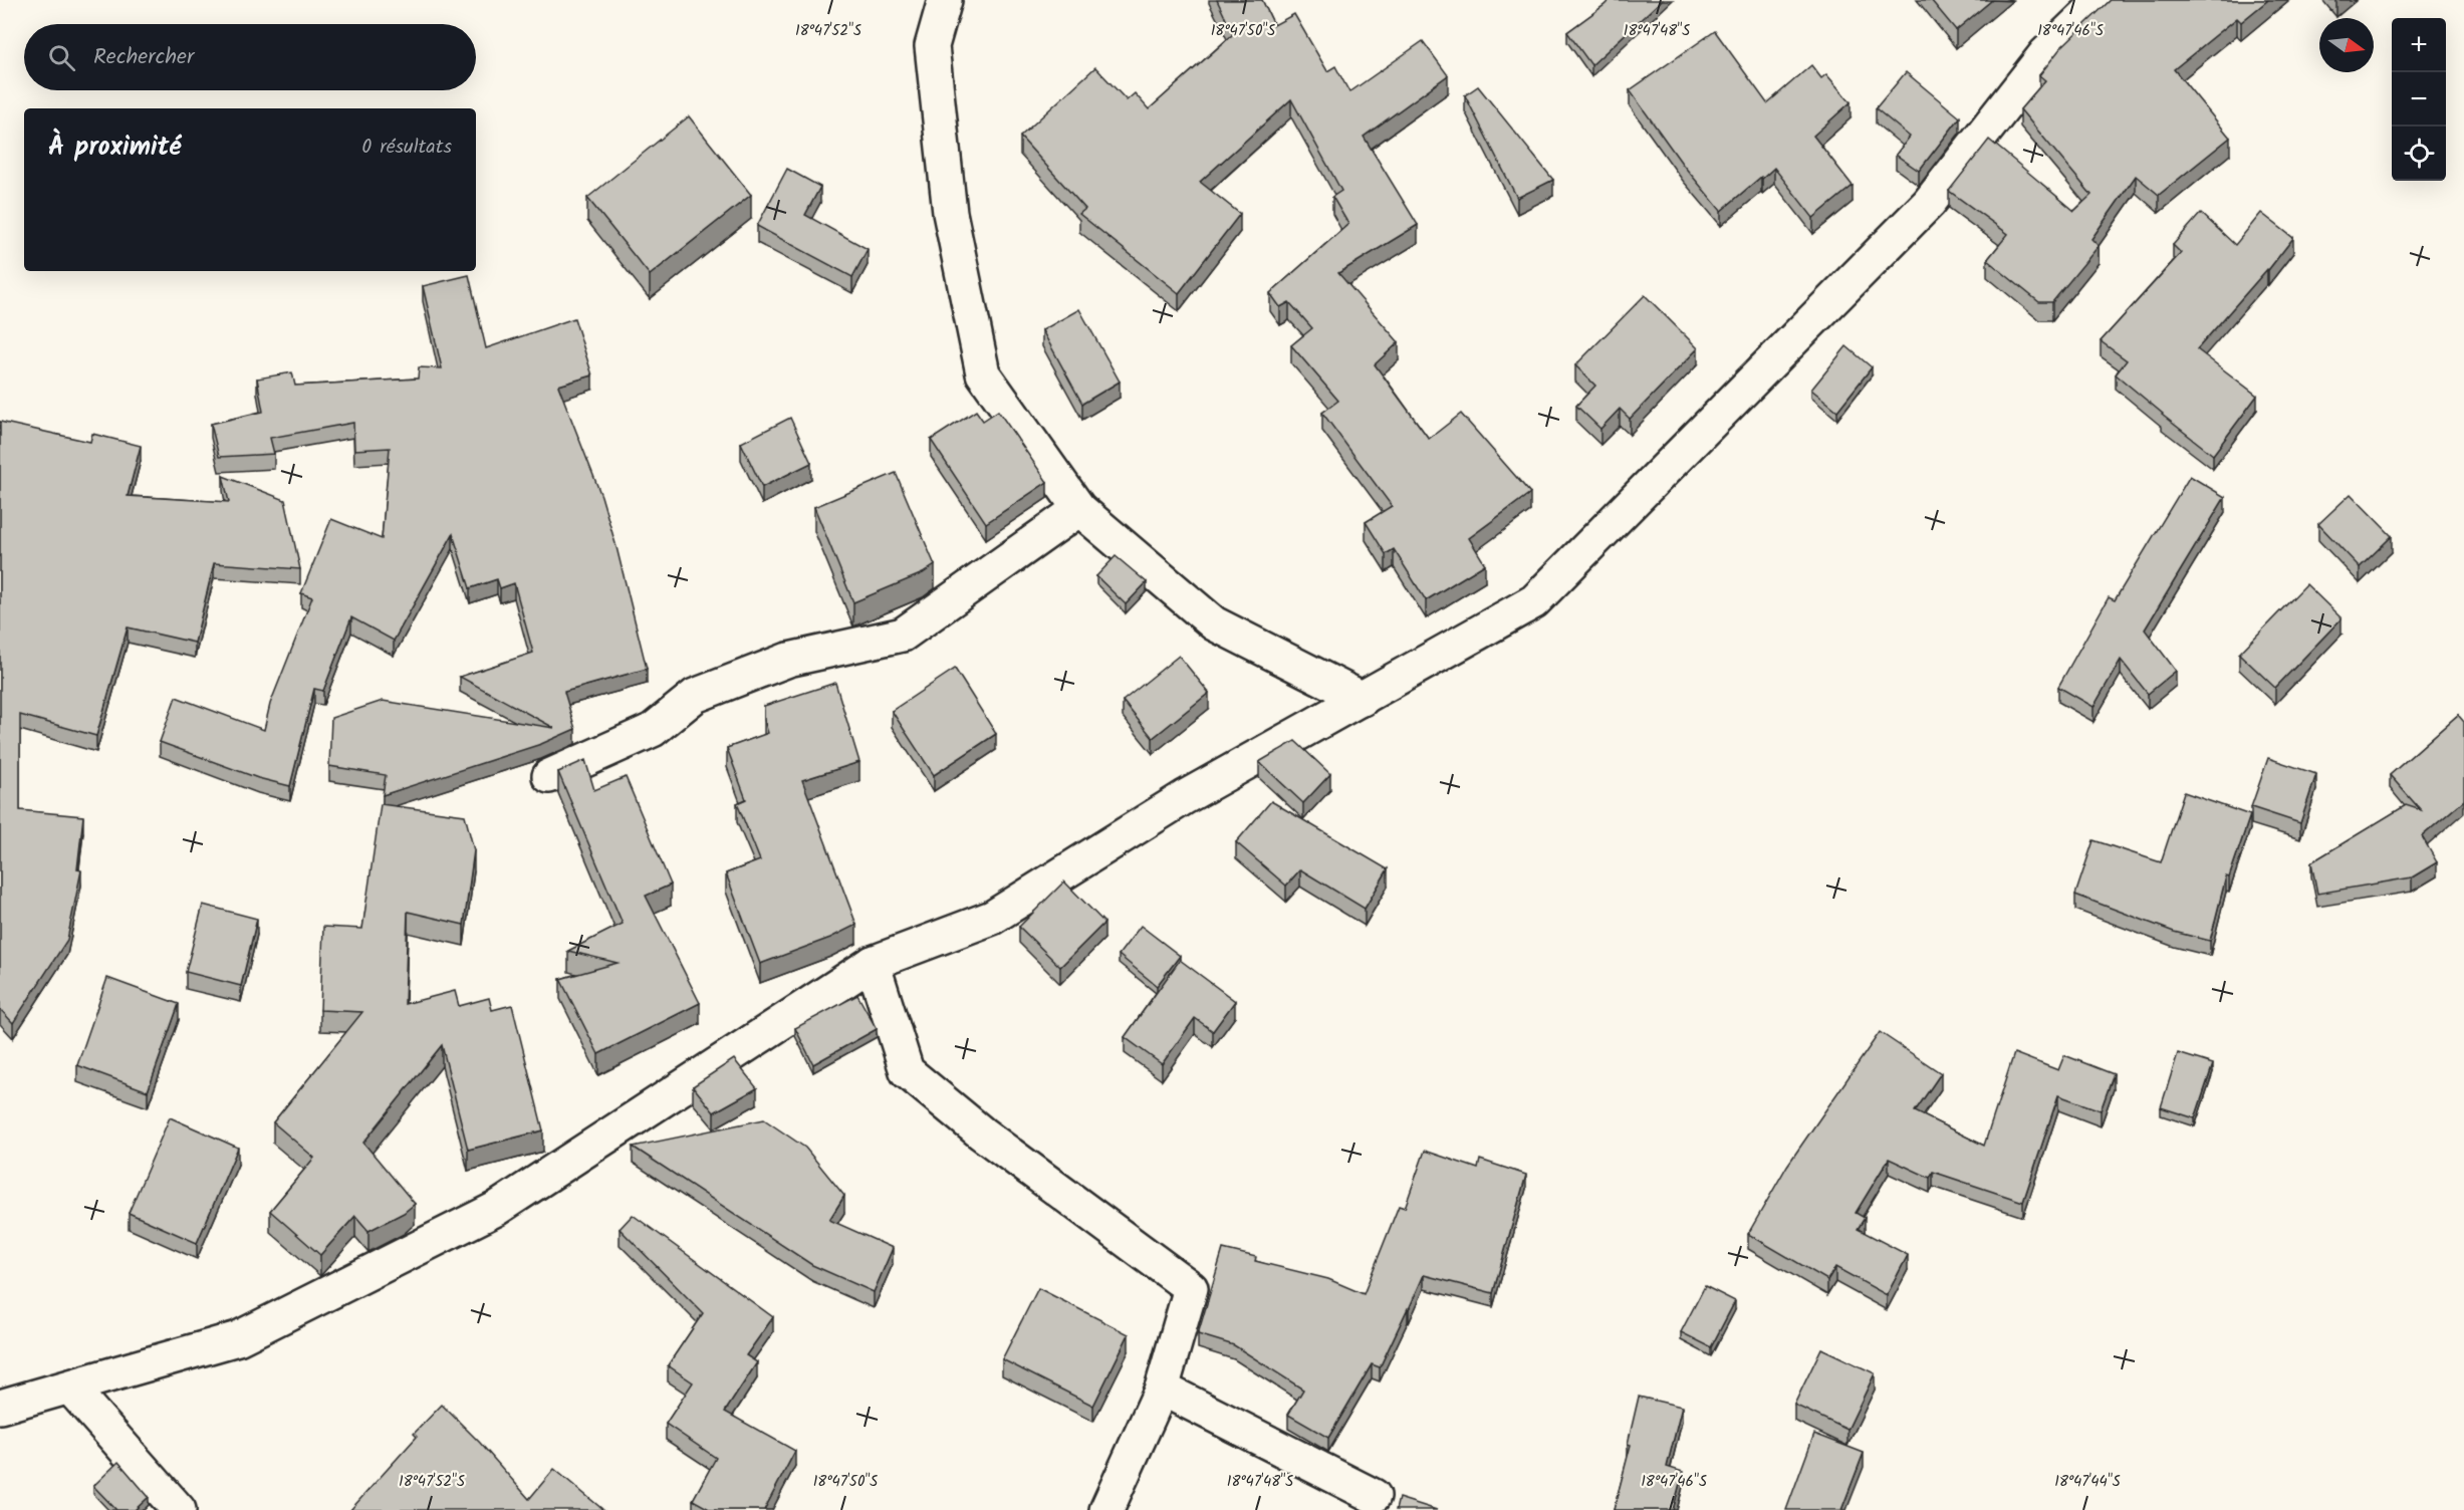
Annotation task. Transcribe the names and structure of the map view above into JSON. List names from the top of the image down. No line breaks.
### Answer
{"north":"right","page":{"map_buttons":["+","−"],"search":"Rechercher","heading":["À proximité","0 résultats"]},"coordinates":["18°47'52\"S","18°47'50\"S","18°47'48\"S","18°47'46\"S","18°47'44\"S"]}
